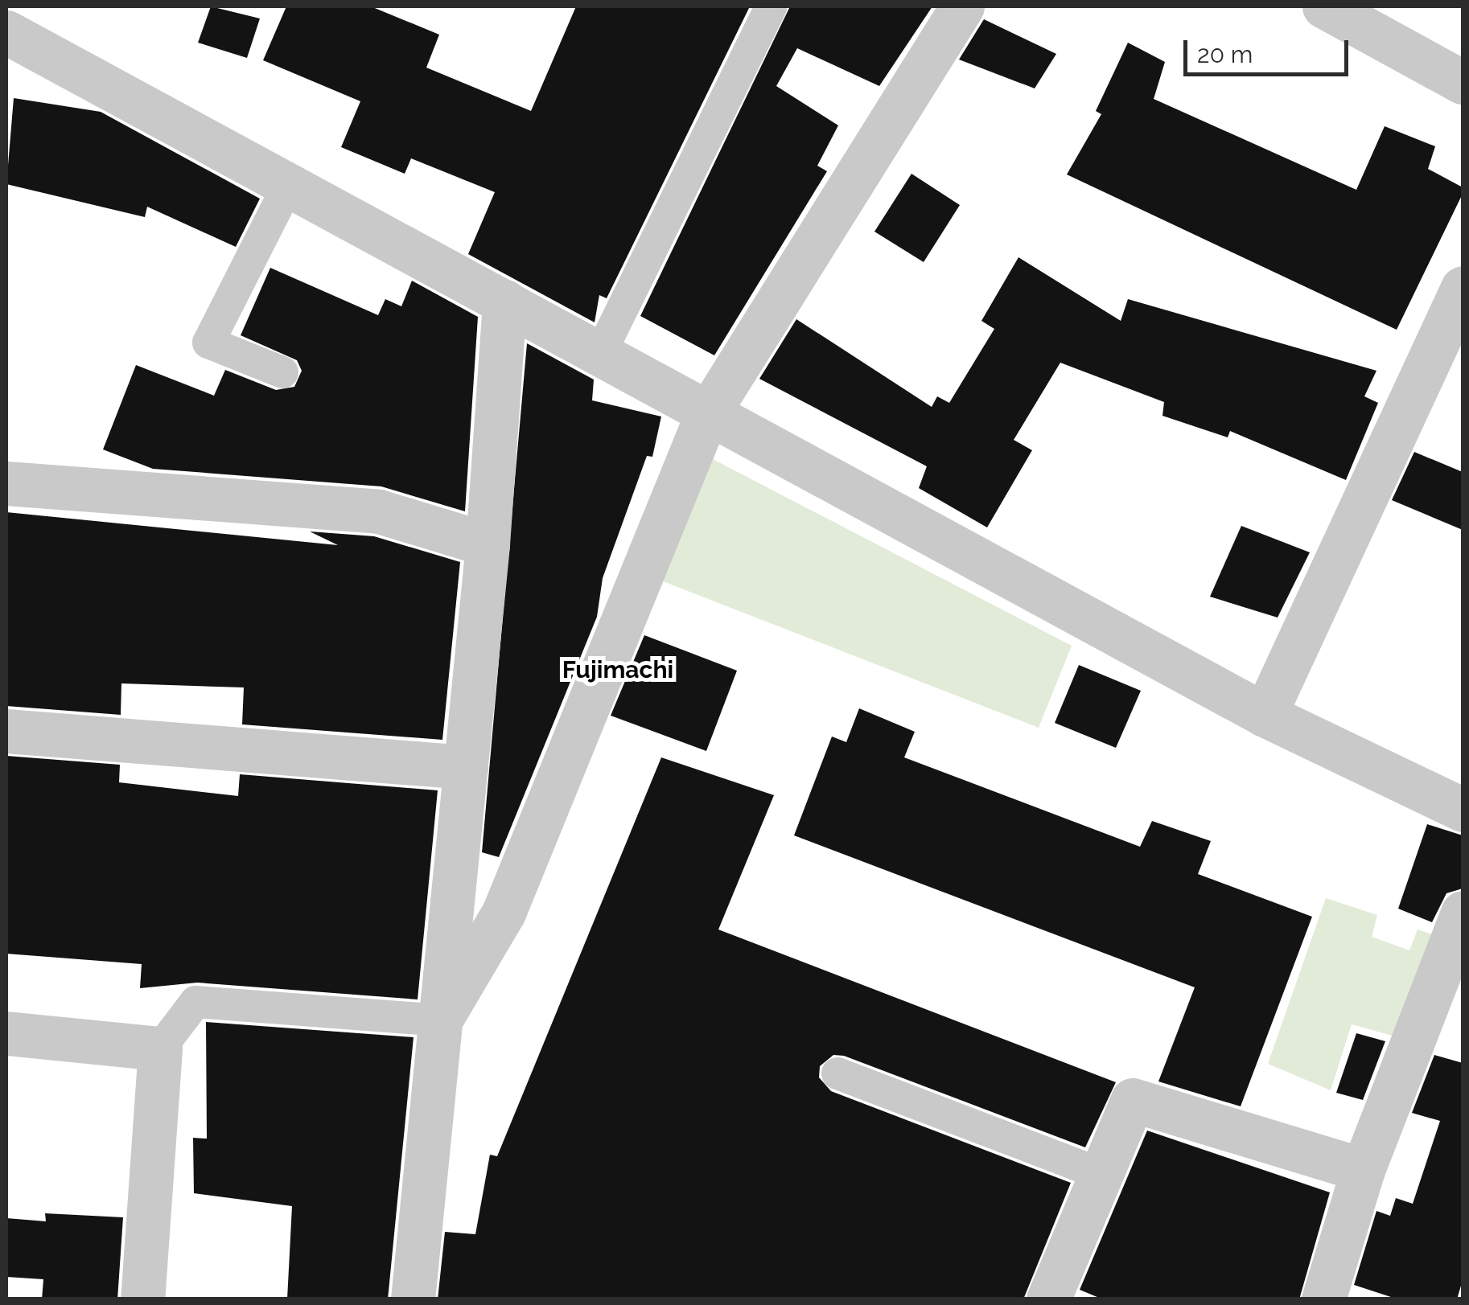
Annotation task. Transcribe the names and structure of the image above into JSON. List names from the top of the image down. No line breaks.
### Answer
{"districts":["Fujimachi"],"scale_bar":"20 m"}
